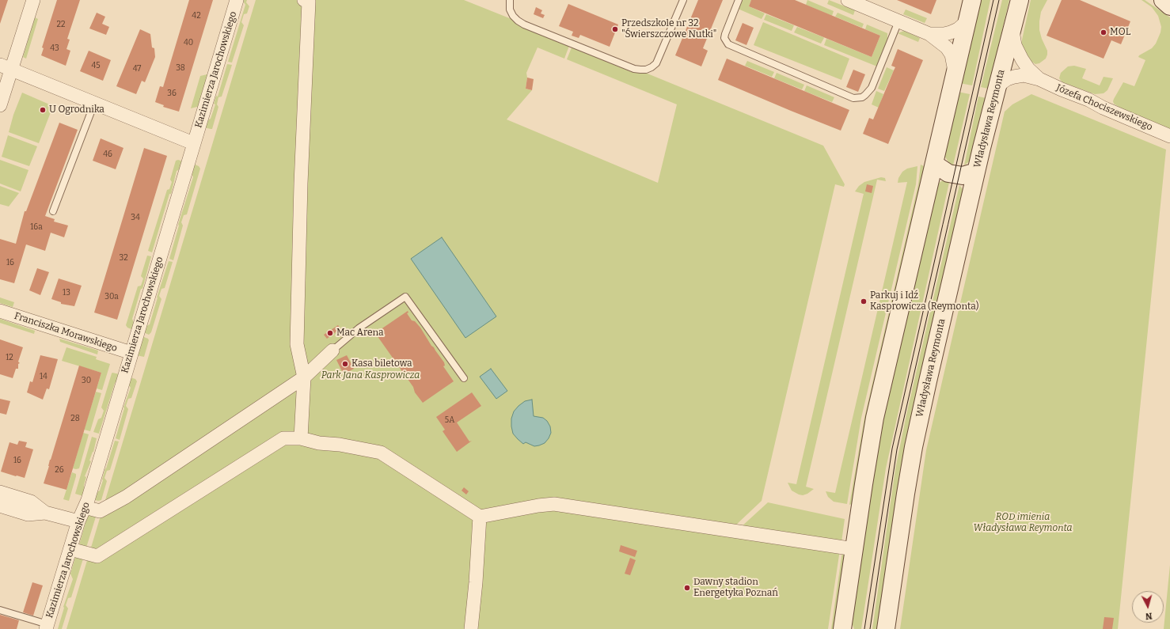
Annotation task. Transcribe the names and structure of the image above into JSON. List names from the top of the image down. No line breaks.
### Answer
{"streets":{"main road":["Władysława Reymonta"],"street":["Kazimierza Jarochowskiego","Józefa Chociszewskiego","Franciszka Morawskiego"]},"crossings":[["Kazimierza Jarochowskiego","Franciszka Morawskiego"],["Józefa Chociszewskiego","Władysława Reymonta"]],"parks":["Park Jana Kasprowicza","ROD imienia Władysława Reymonta"],"places":["Przedszkole nr 32 \"Świerszczowe Nutki\"","MOL","U Ogrodnika","Parkuj i Idź Kasprowicza (Reymonta)","Mac Arena","Kasa biletowa","Dawny stadion Energetyka Poznań"],"house_numbers":["42","22","40","43","45","38","47","36","46","34","16a","32","16","13","30a","12","14","30","28","5A","16","26"],"north":"bottom"}
